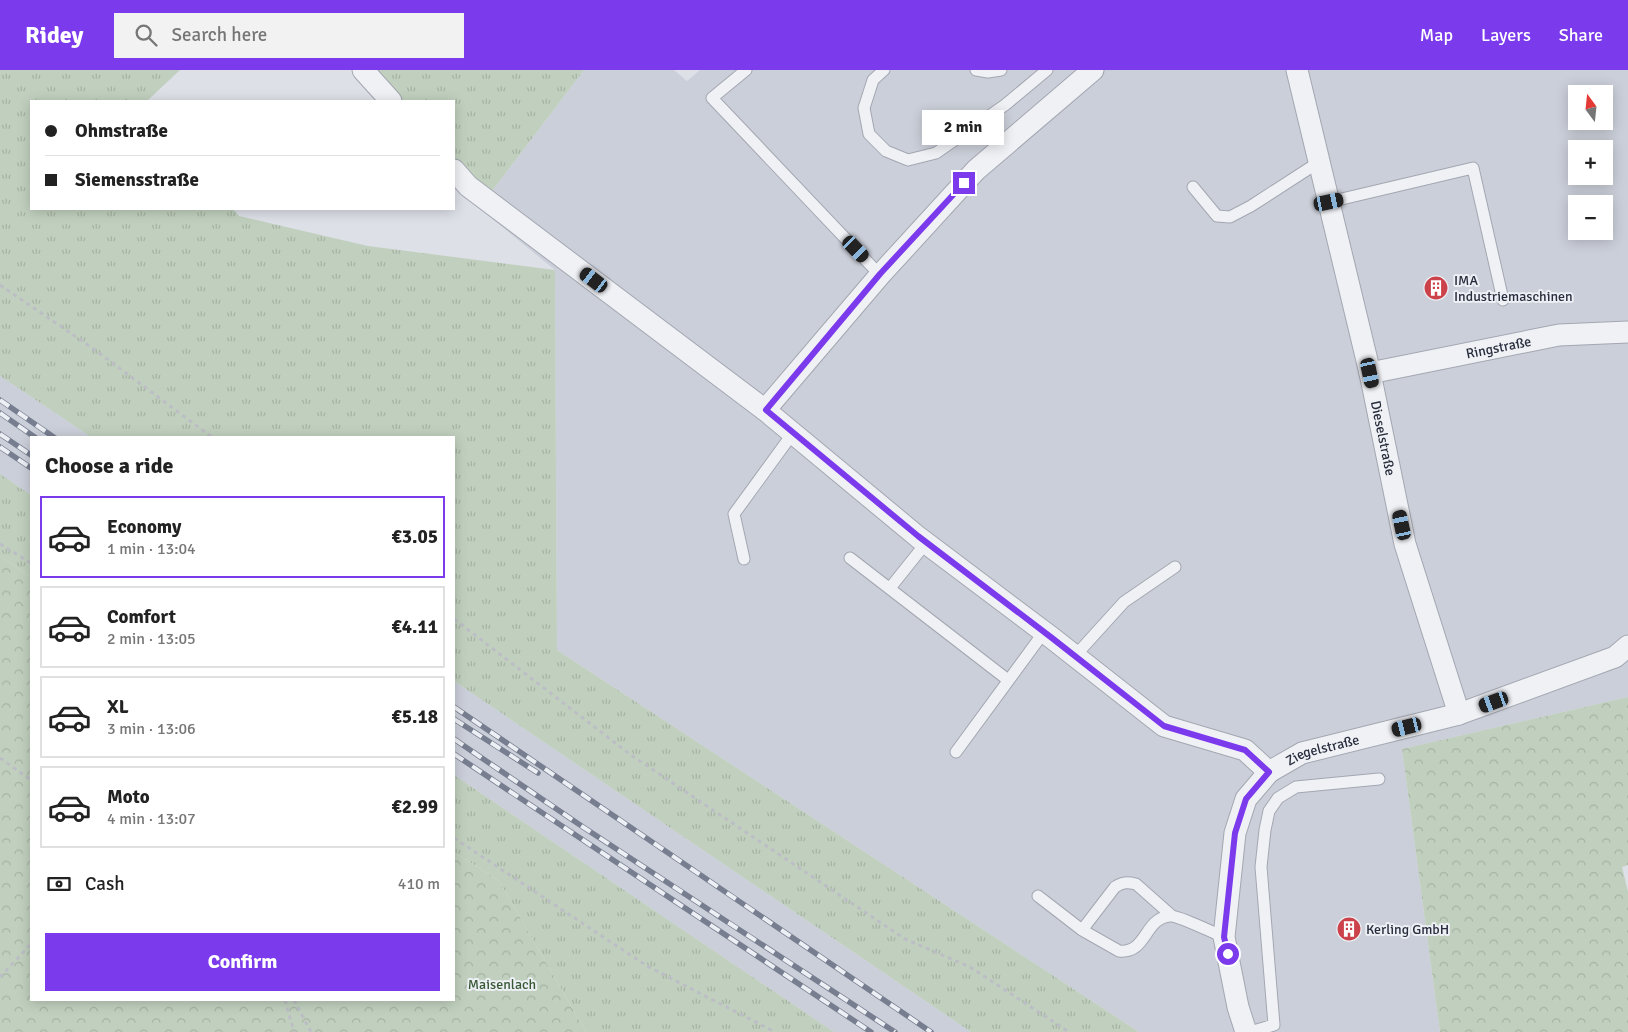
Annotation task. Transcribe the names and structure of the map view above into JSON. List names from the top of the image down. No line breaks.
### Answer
{"streets":{"street":["Ringstraße","Dieselstraße","Ziegelstraße"]},"crossings":[["Ringstraße","Dieselstraße"],["Dieselstraße","Ziegelstraße"]],"parks":["Maisenlach"],"places":{"building":["IMA Industriemaschinen","Kerling GmbH"]},"north":"top","page":{"header":"Ridey","search":"Search here","nav":["Map","Layers","Share"],"map_buttons":["+","−"],"banner":["Ohmstraße","Siemensstraße"],"bubble":"2 min","heading":"Choose a ride","list":[{"name":"Economy","note":"1 min · 13:04","value":"€3.05"},{"name":"Comfort","note":"2 min · 13:05","value":"€4.11"},{"name":"XL","note":"3 min · 13:06","value":"€5.18"},{"name":"Moto","note":"4 min · 13:07","value":"€2.99"}],"pay":["Cash","410 m"],"buttons":"Confirm"}}
